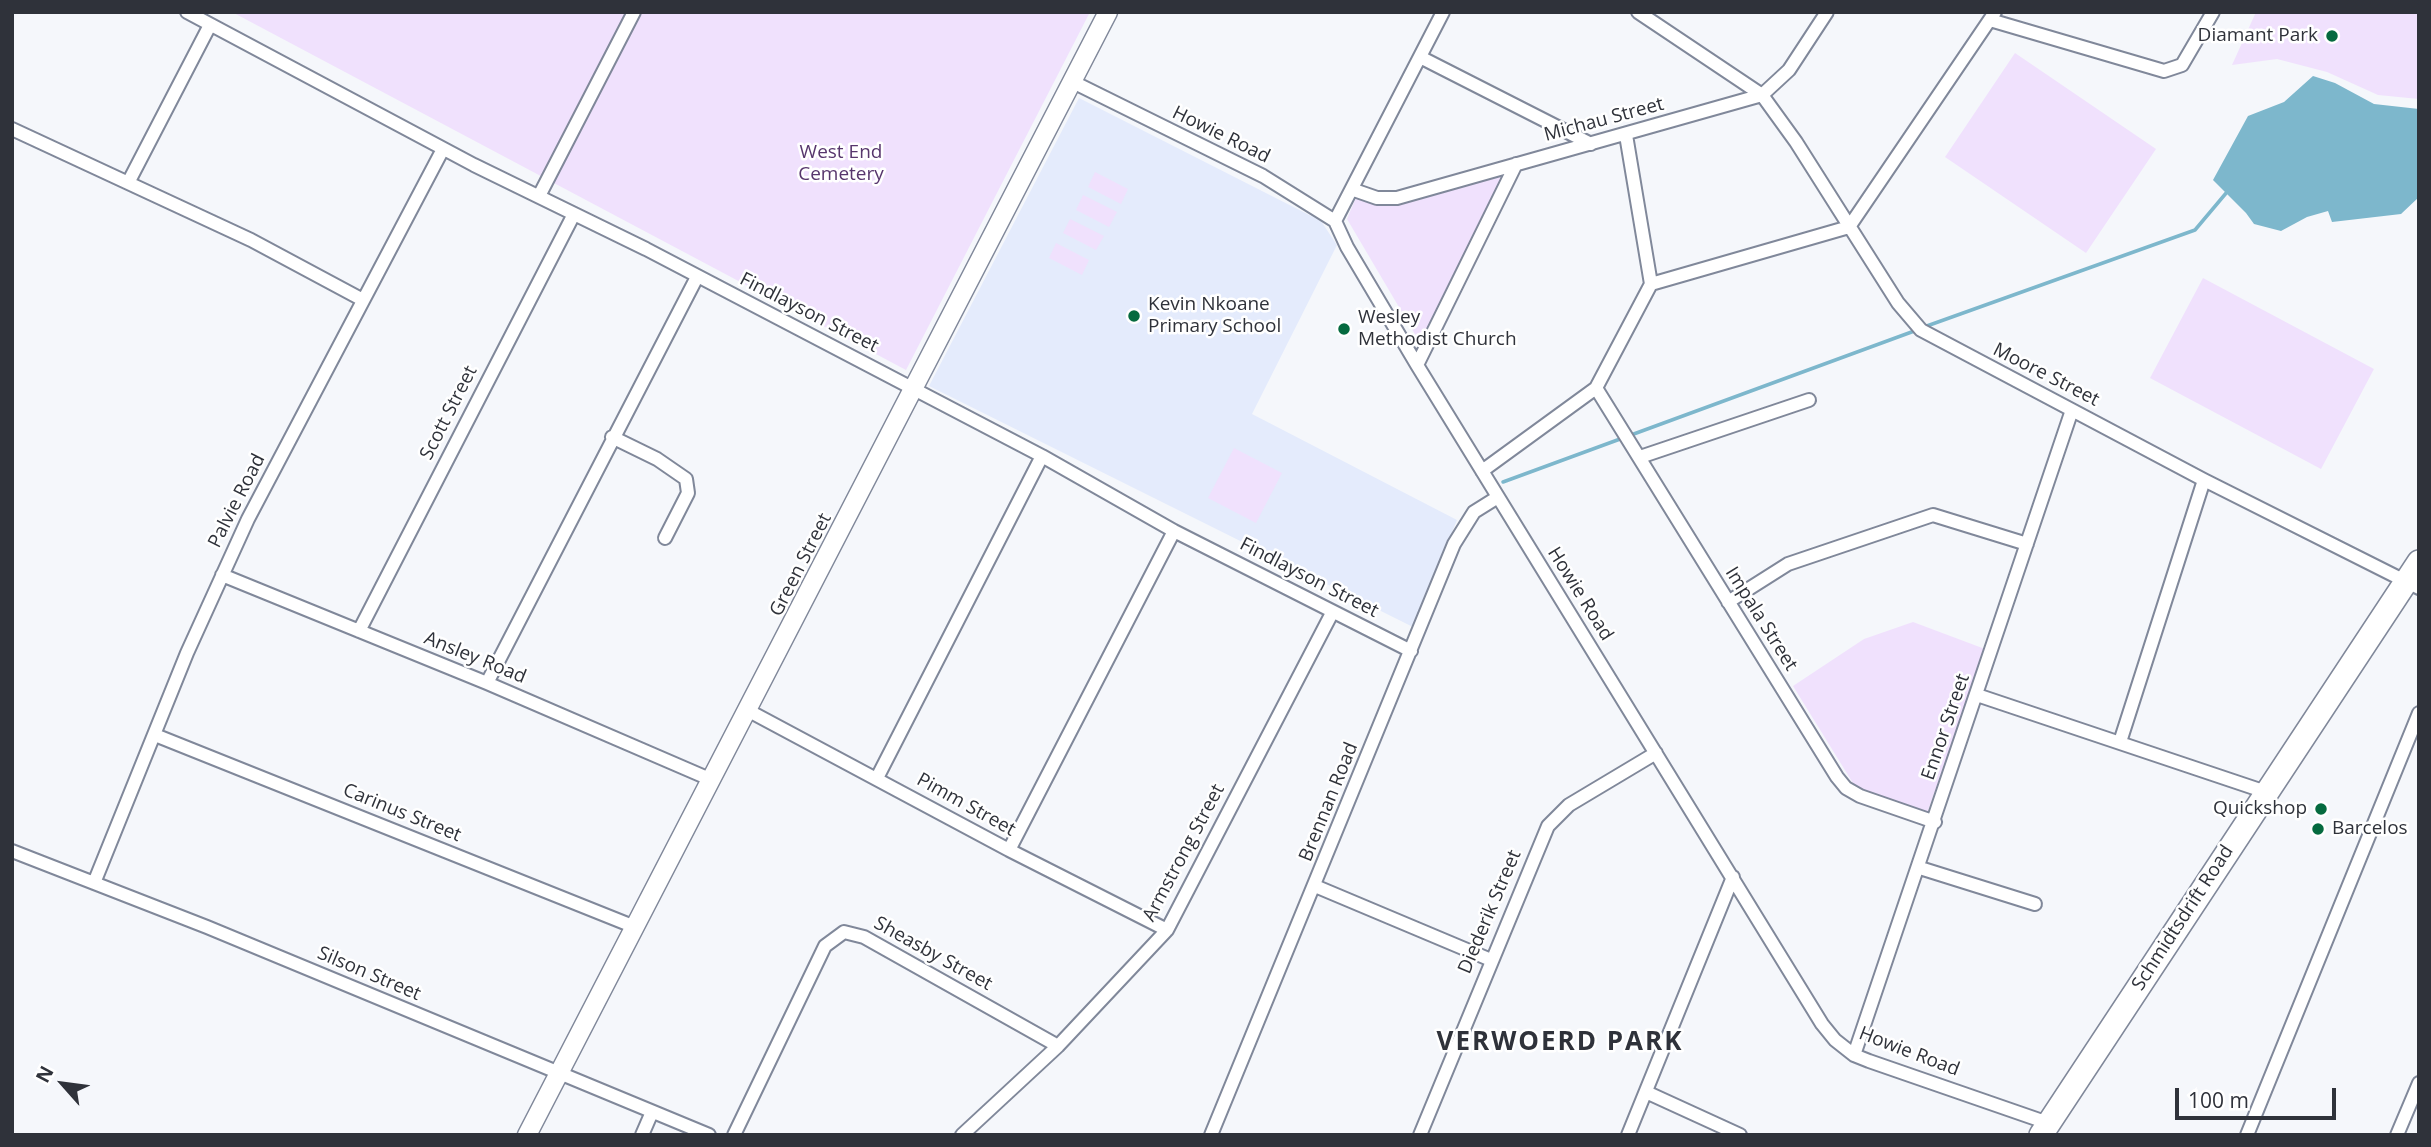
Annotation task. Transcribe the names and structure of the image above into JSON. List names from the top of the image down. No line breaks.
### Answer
{"streets":{"highway":["Schmidtsdrift Road"],"street":["Michau Street","Howie Road","Findlayson Street","Moore Street","Scott Street","Palvie Road","Green Street","Impala Street","Ansley Road","Ennor Street","Brennan Road","Pimm Street","Carinus Street","Armstrong Street","Diederik Street","Sheasby Street","Silson Street"]},"crossings":[["Michau Street","Moore Street"],["Howie Road","Green Street"],["Howie Road","Ennor Street"],["Howie Road","Brennan Road"],["Howie Road","Diederik Street"],["Howie Road","Schmidtsdrift Road"],["Findlayson Street","Scott Street"],["Findlayson Street","Palvie Road"],["Findlayson Street","Green Street"],["Findlayson Street","Brennan Road"],["Findlayson Street","Armstrong Street"],["Moore Street","Ennor Street"],["Moore Street","Schmidtsdrift Road"],["Scott Street","Ansley Road"],["Palvie Road","Ansley Road"],["Palvie Road","Carinus Street"],["Palvie Road","Silson Street"],["Green Street","Ansley Road"],["Green Street","Pimm Street"],["Green Street","Carinus Street"],["Green Street","Silson Street"],["Impala Street","Ennor Street"],["Pimm Street","Armstrong Street"],["Armstrong Street","Sheasby Street"]],"districts":["VERWOERD PARK"],"parks":["West End Cemetery"],"places":["Diamant Park","Kevin Nkoane Primary School","Wesley Methodist Church","Quickshop","Barcelos"],"scale_bar":"100 m","north":"top left"}
